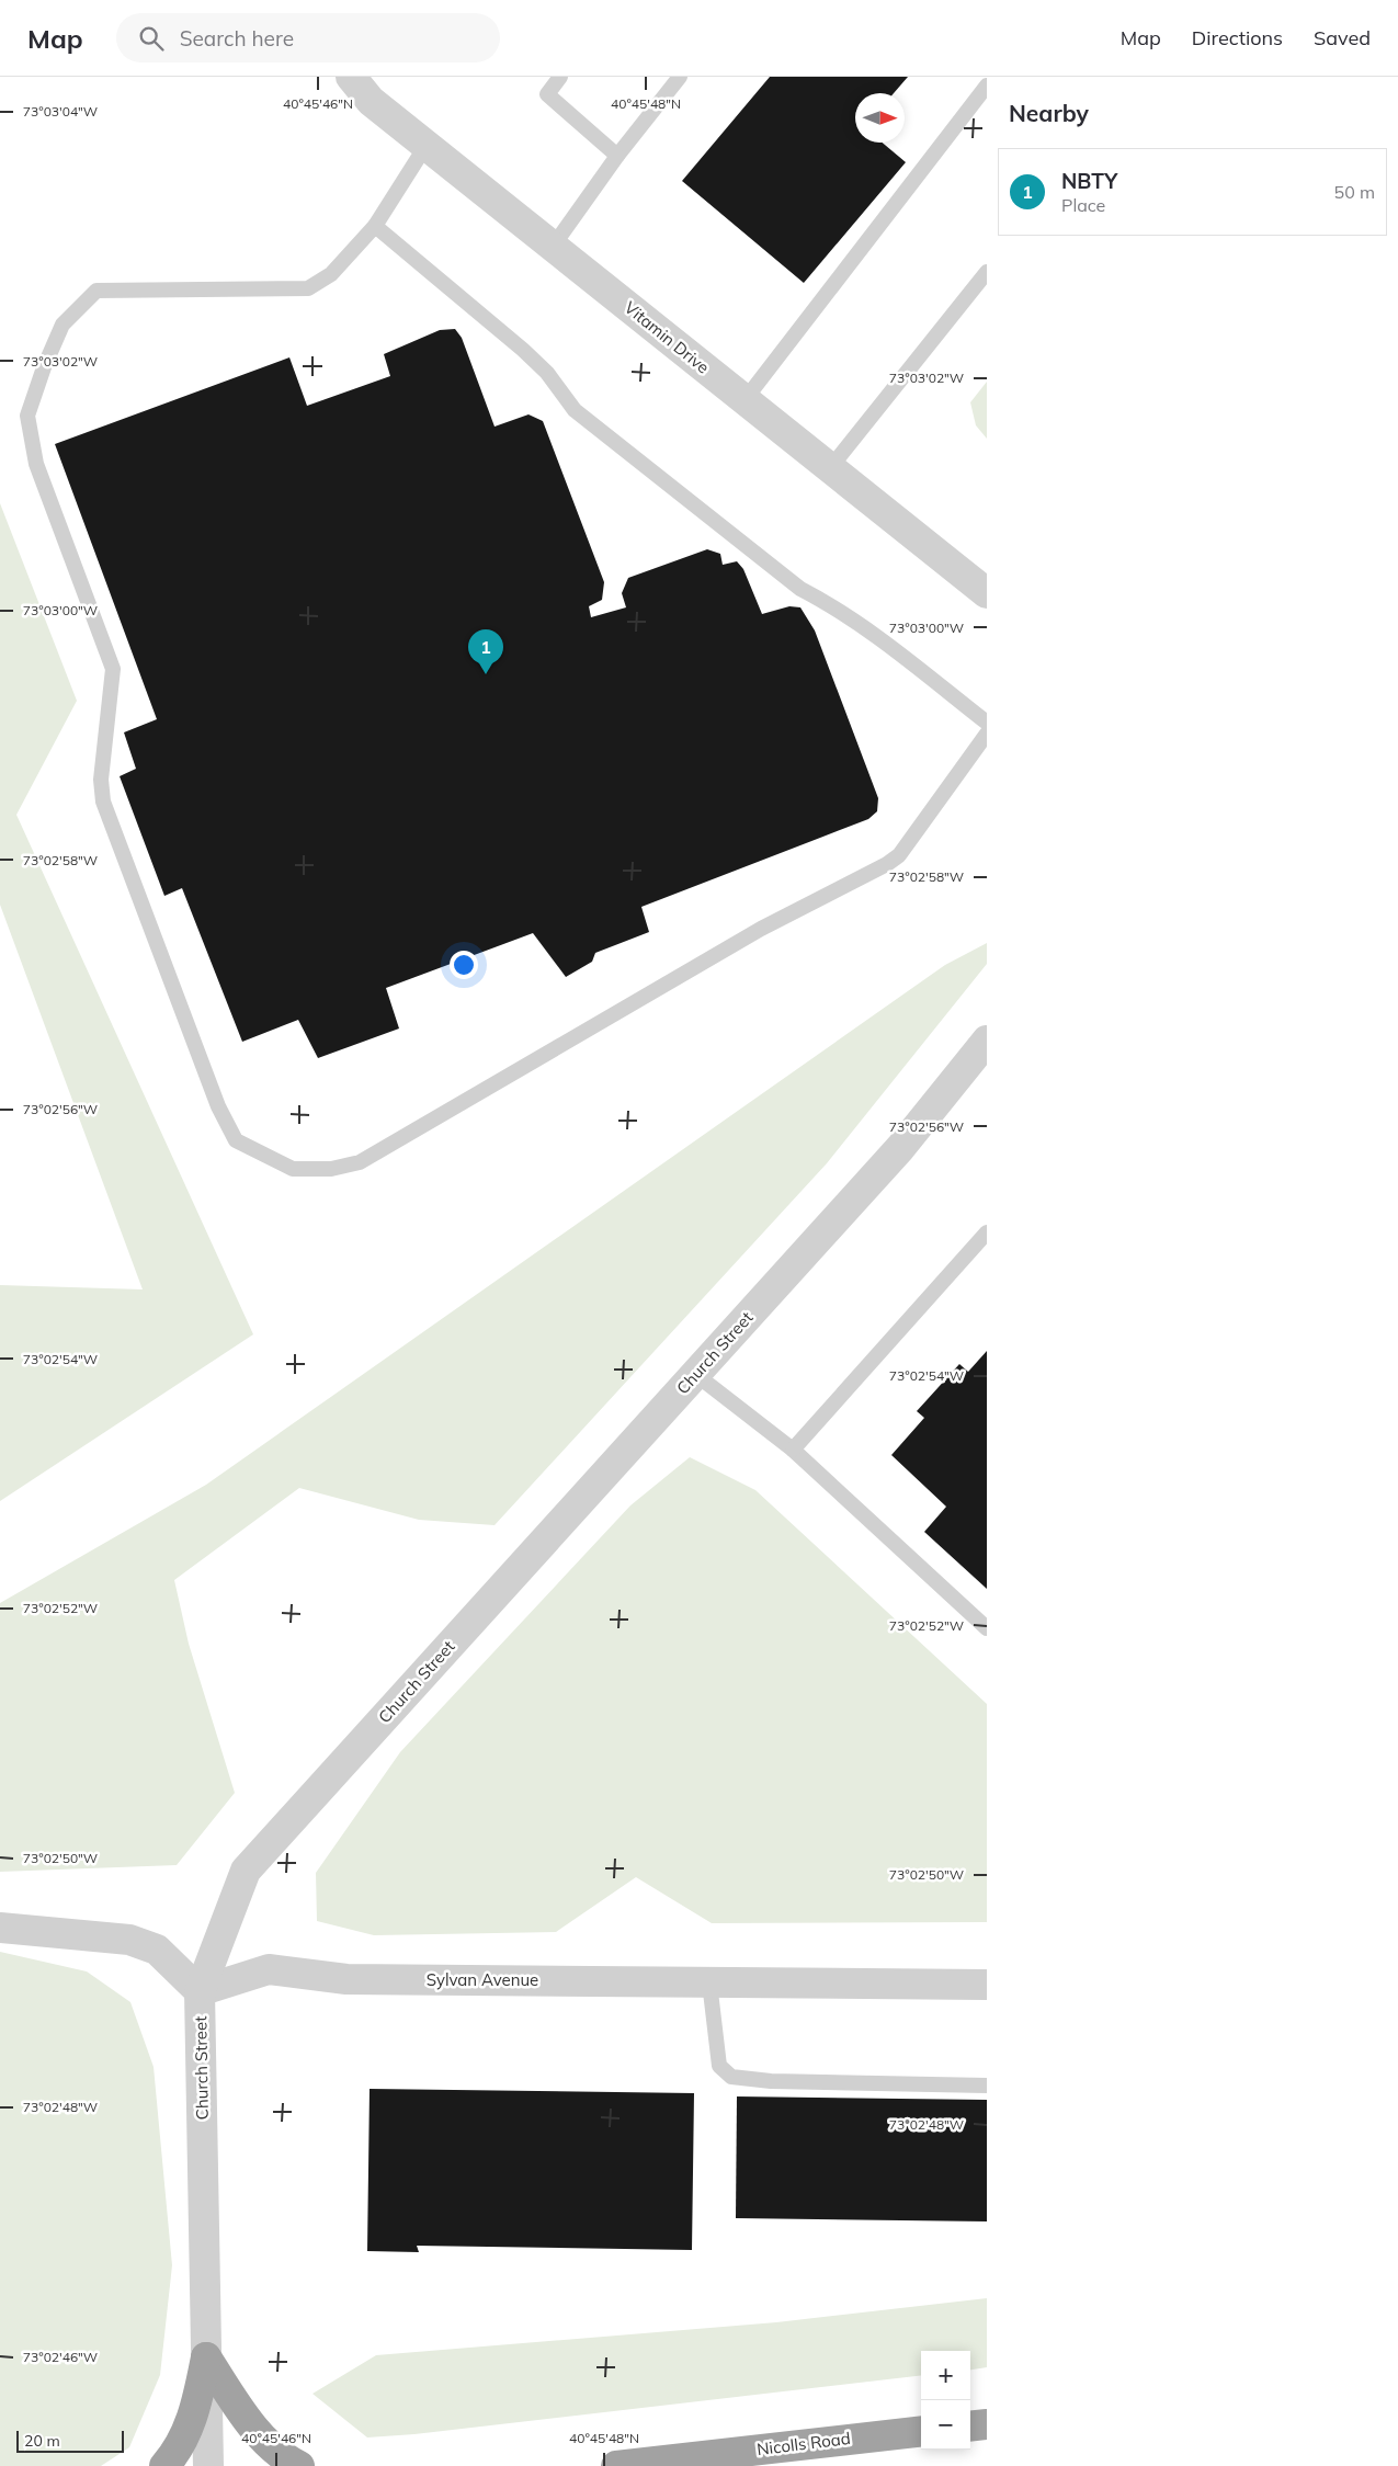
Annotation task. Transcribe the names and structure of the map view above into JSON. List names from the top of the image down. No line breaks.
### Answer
{"streets":{"highway":["Nicolls Road"],"street":["Vitamin Drive","Church Street","Sylvan Avenue"]},"crossings":[["Church Street","Sylvan Avenue"]],"scale_bar":"20 m","north":"right","page":{"header":"Map","search":"Search here","nav":["Map","Directions","Saved"],"heading":"Nearby","list":[{"mark":"1","name":"NBTY","note":"Place","value":"50 m"}],"pins":"1","map_buttons":["+","−"],"scale":"20 m"},"coordinates":["40°45'46\"N","40°45'48\"N","73°03'04\"W","73°03'02\"W","73°03'00\"W","73°02'58\"W","73°02'56\"W","73°02'54\"W","73°02'52\"W","73°02'50\"W","73°02'48\"W","73°02'46\"W"]}
